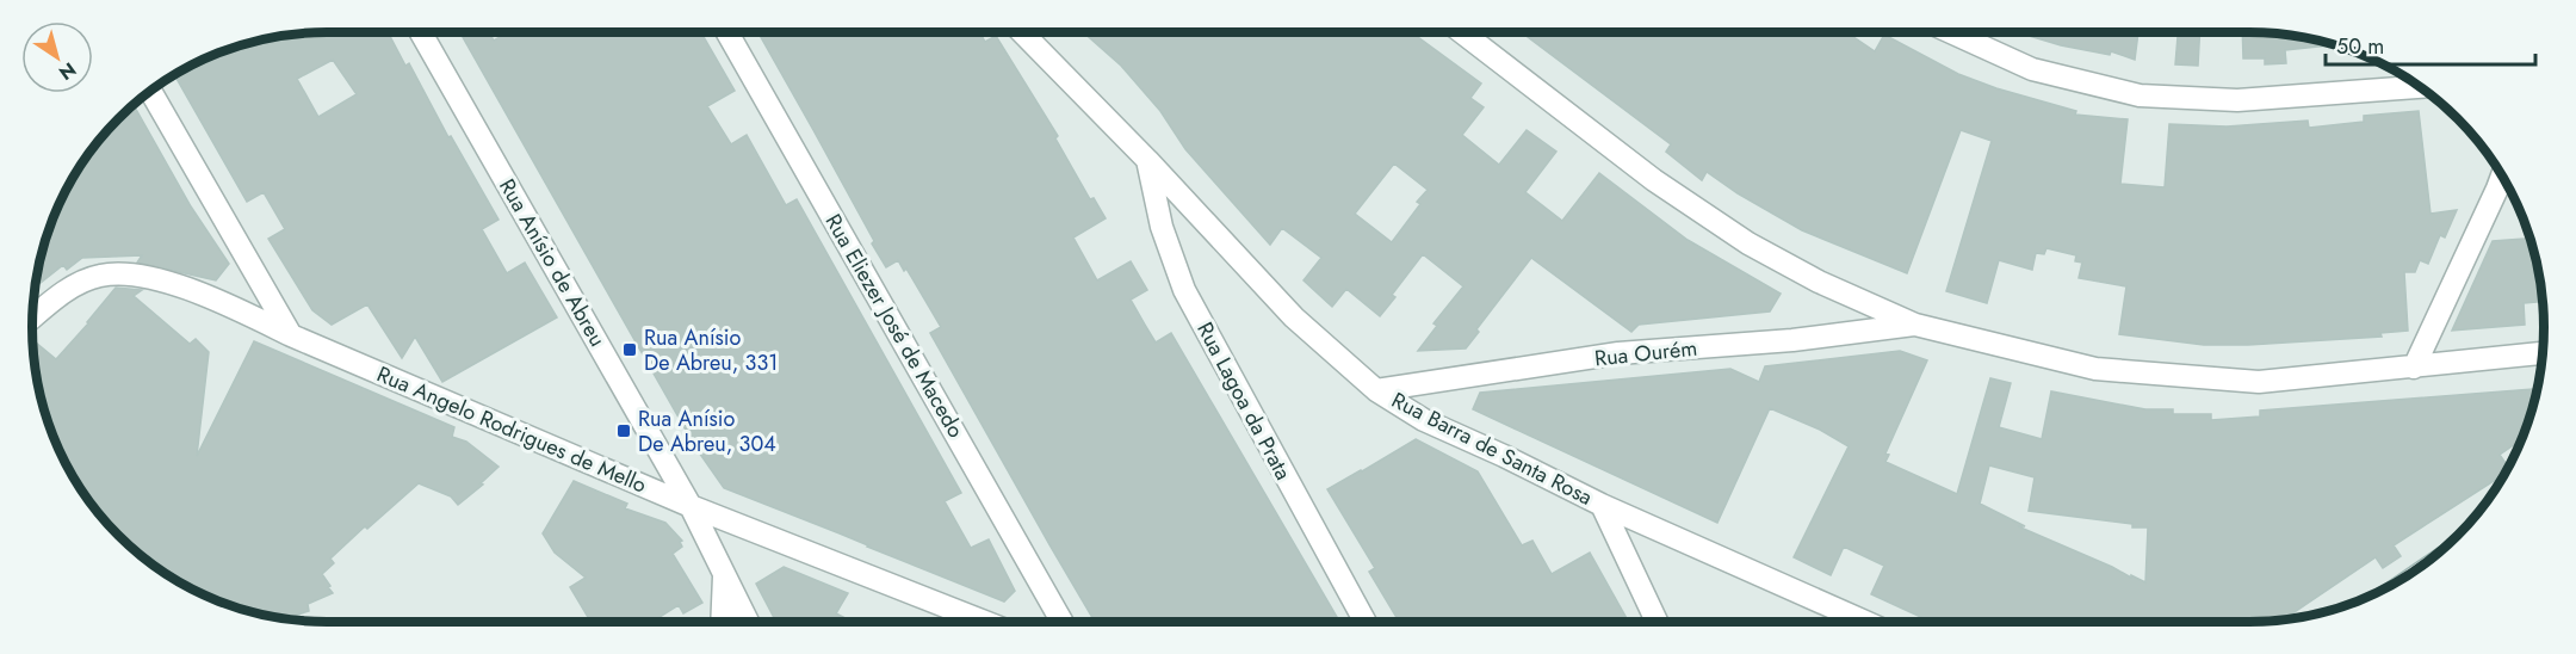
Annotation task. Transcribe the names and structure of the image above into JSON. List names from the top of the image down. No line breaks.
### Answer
{"streets":{"street":["Rua Anísio de Abreu","Rua Eliezer José de Macedo","Rua Ourém","Rua Lagoa da Prata","Rua Angelo Rodrigues de Mello","Rua Barra de Santa Rosa"]},"crossings":[["Rua Anísio de Abreu","Rua Angelo Rodrigues de Mello"],["Rua Ourém","Rua Barra de Santa Rosa"],["Rua Lagoa da Prata","Rua Barra de Santa Rosa"]],"places":{"transit":["Rua Anísio De Abreu, 331","Rua Anísio De Abreu, 304"]},"scale_bar":"50 m","north":"bottom right"}
